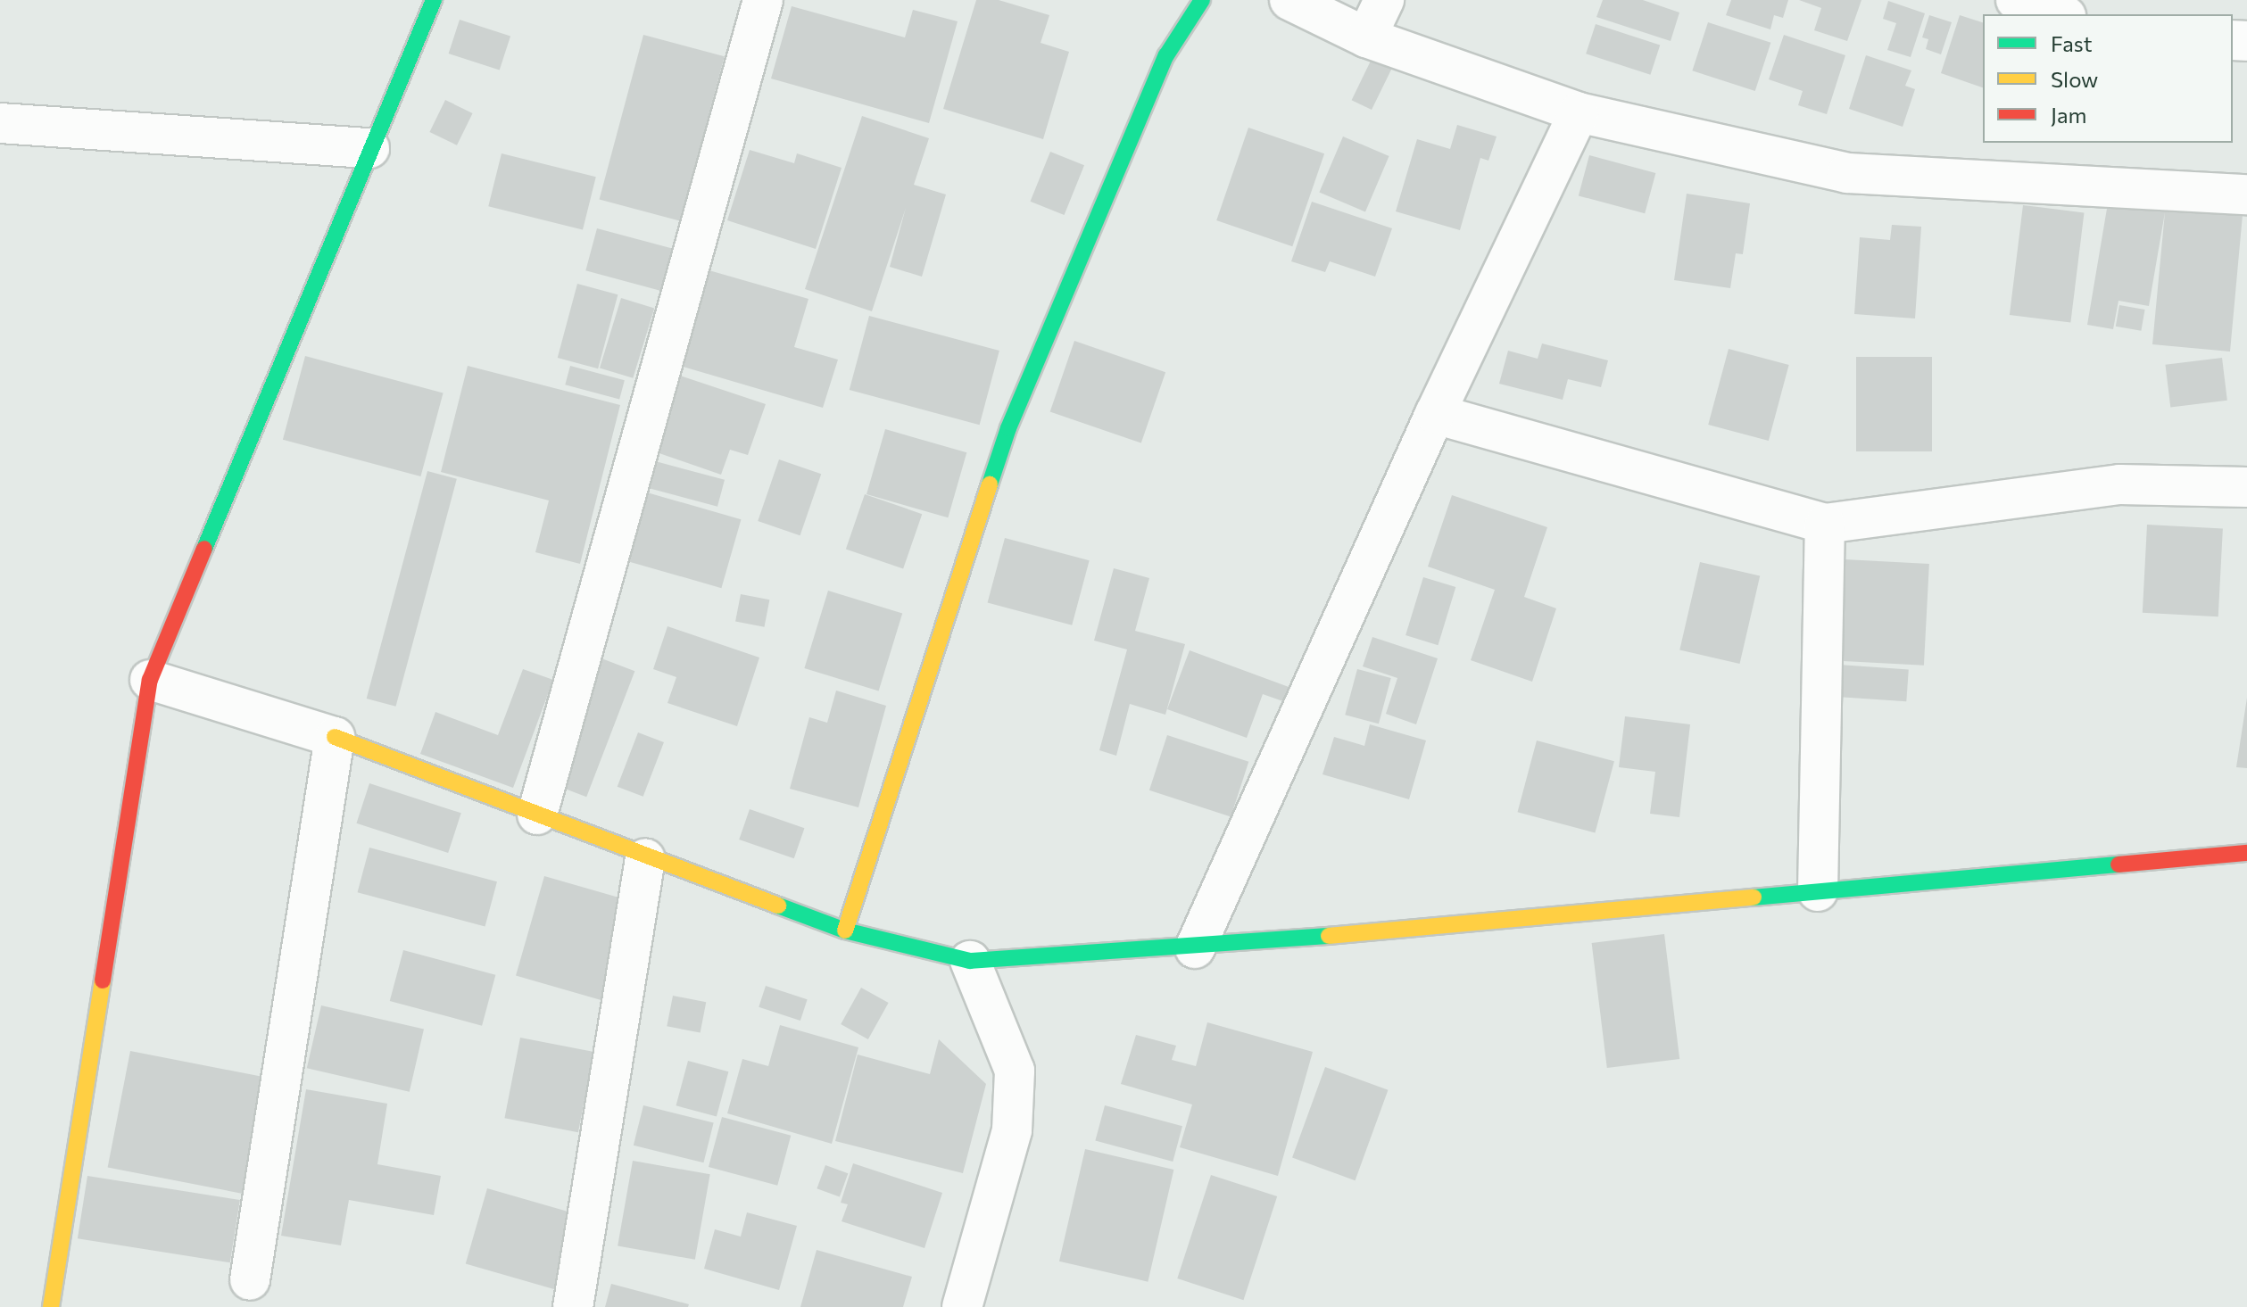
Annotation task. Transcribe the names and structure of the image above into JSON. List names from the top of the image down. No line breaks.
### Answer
{"legend":["Fast","Slow","Jam"]}
